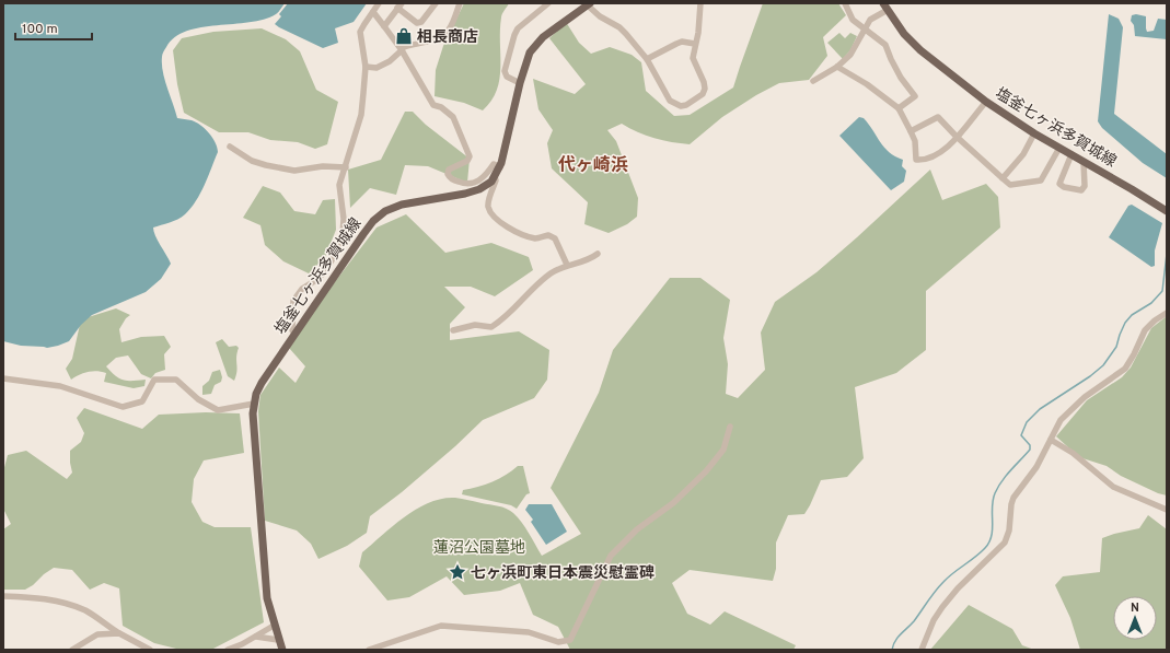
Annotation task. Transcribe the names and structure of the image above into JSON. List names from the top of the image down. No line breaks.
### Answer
{"streets":{"main road":["塩釜七ヶ浜多賀城線"]},"districts":["代ヶ崎浜"],"parks":["蓮沼公園墓地"],"places":{"shop":["相長商店"],"place":["七ヶ浜町東日本震災慰霊碑"]},"scale_bar":"100 m","north":"top"}
